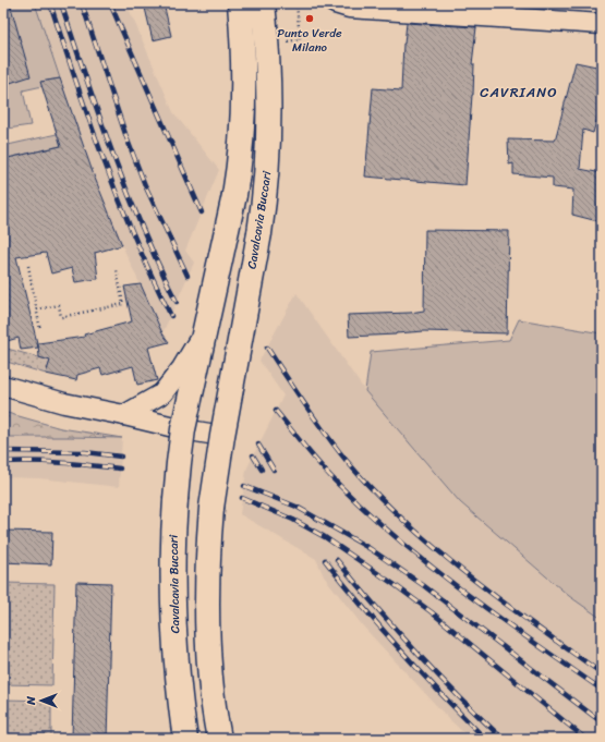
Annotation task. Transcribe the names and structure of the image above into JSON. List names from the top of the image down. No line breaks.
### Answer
{"streets":{"street":["Cavalcavia Buccari"]},"districts":["CAVRIANO"],"places":["Punto Verde Milano"],"north":"left"}
